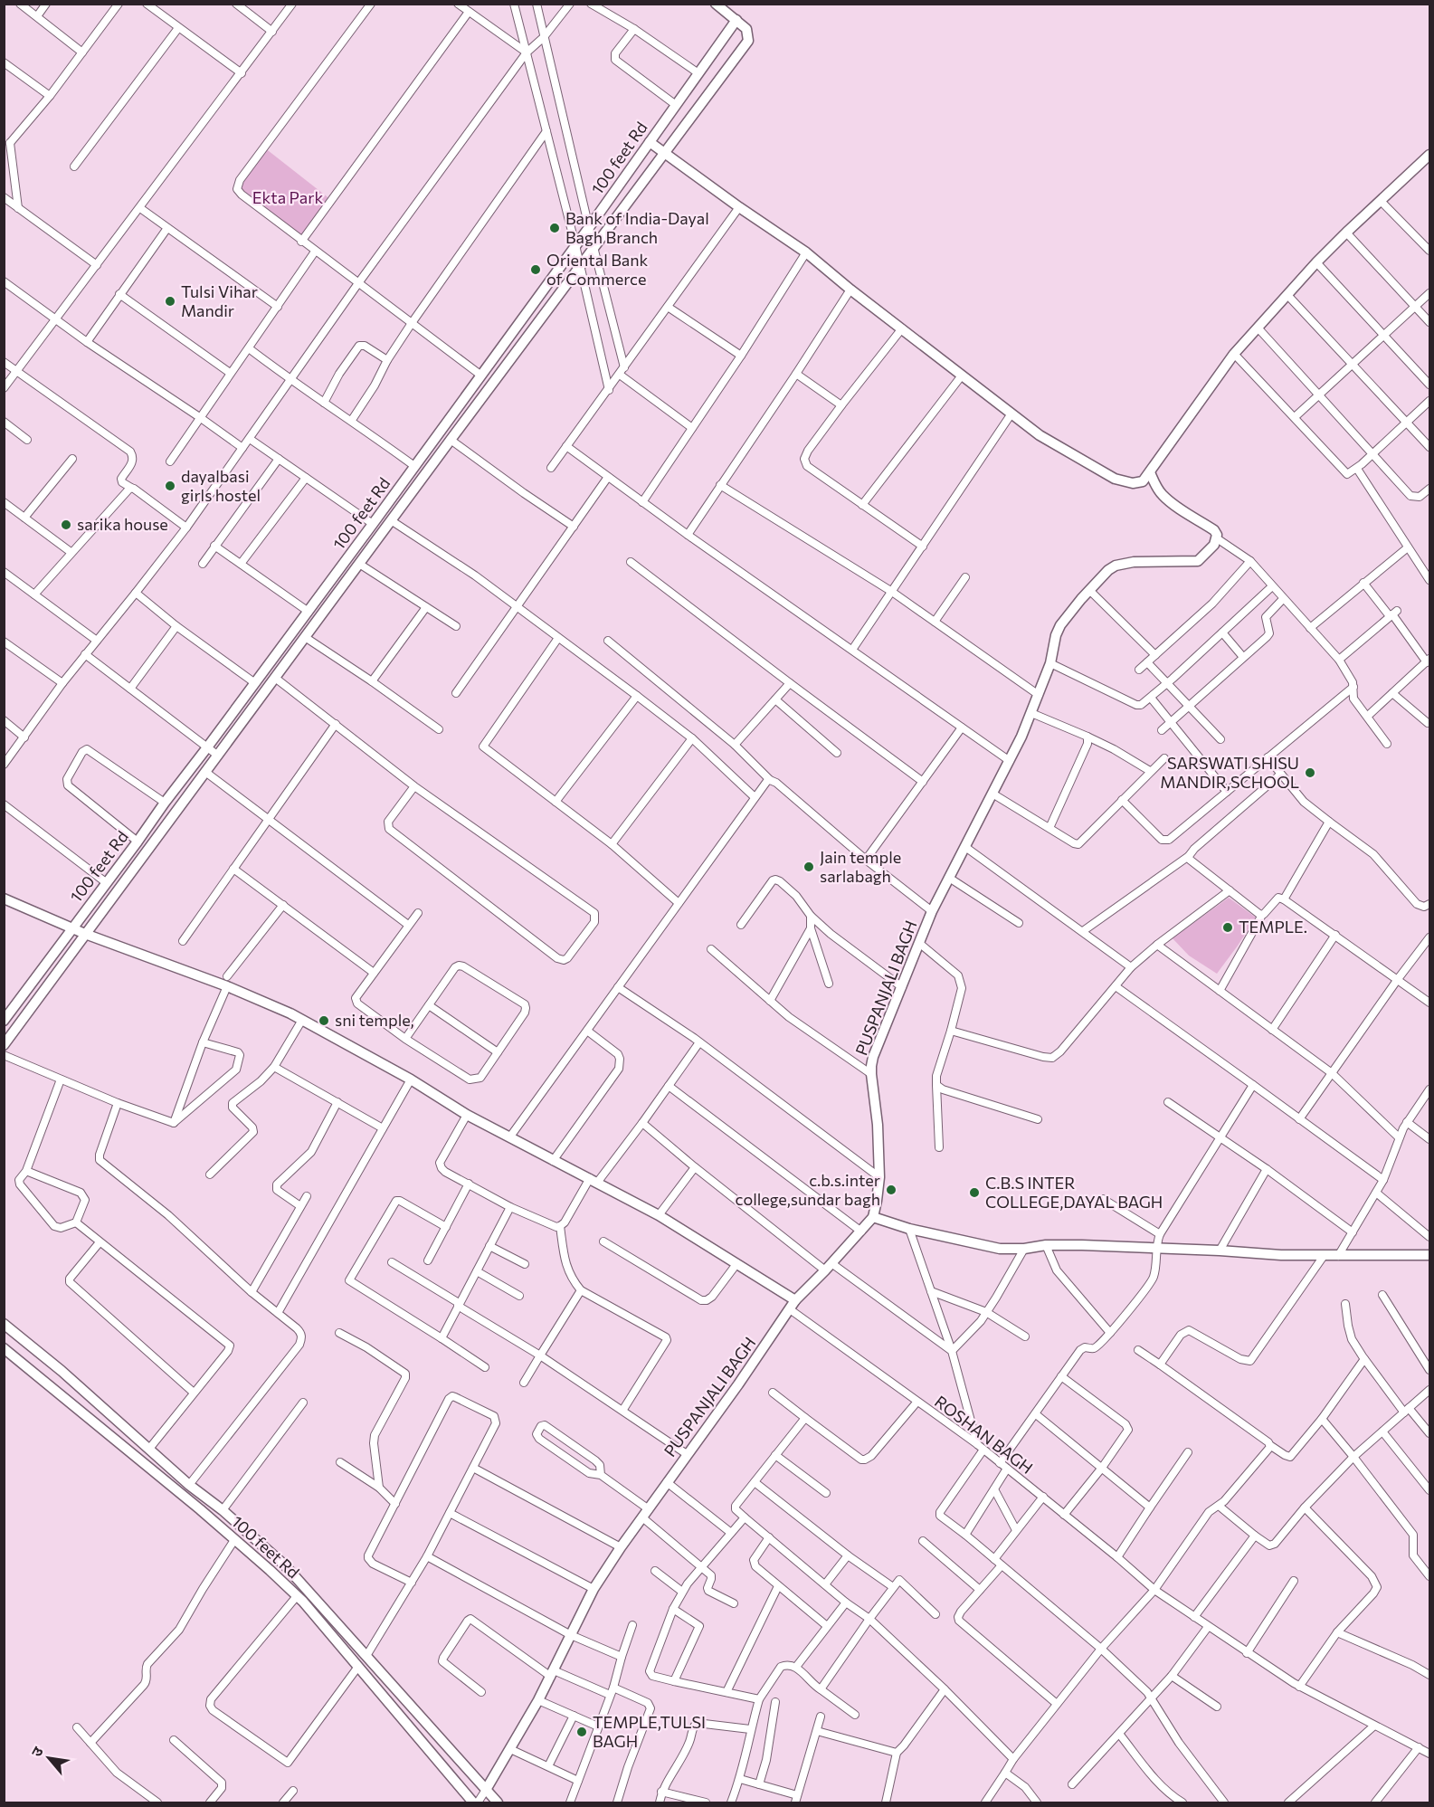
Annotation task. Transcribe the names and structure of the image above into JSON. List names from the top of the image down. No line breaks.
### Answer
{"streets":{"street":["100 feet Rd","PUSPANJALI BAGH","ROSHAN BAGH"]},"crossings":[["PUSPANJALI BAGH","ROSHAN BAGH"]],"parks":["Ekta Park"],"places":["Bank of India-Dayal Bagh Branch","Oriental Bank of Commerce","Tulsi Vihar Mandir","dayalbasi girls hostel","sarika house","SARSWATI SHISU MANDIR,SCHOOL","Jain temple sarlabagh","TEMPLE.","sni temple,","c.b.s.inter college,sundar bagh","C.B.S INTER COLLEGE,DAYAL BAGH","TEMPLE,TULSI BAGH"],"north":"top left"}
